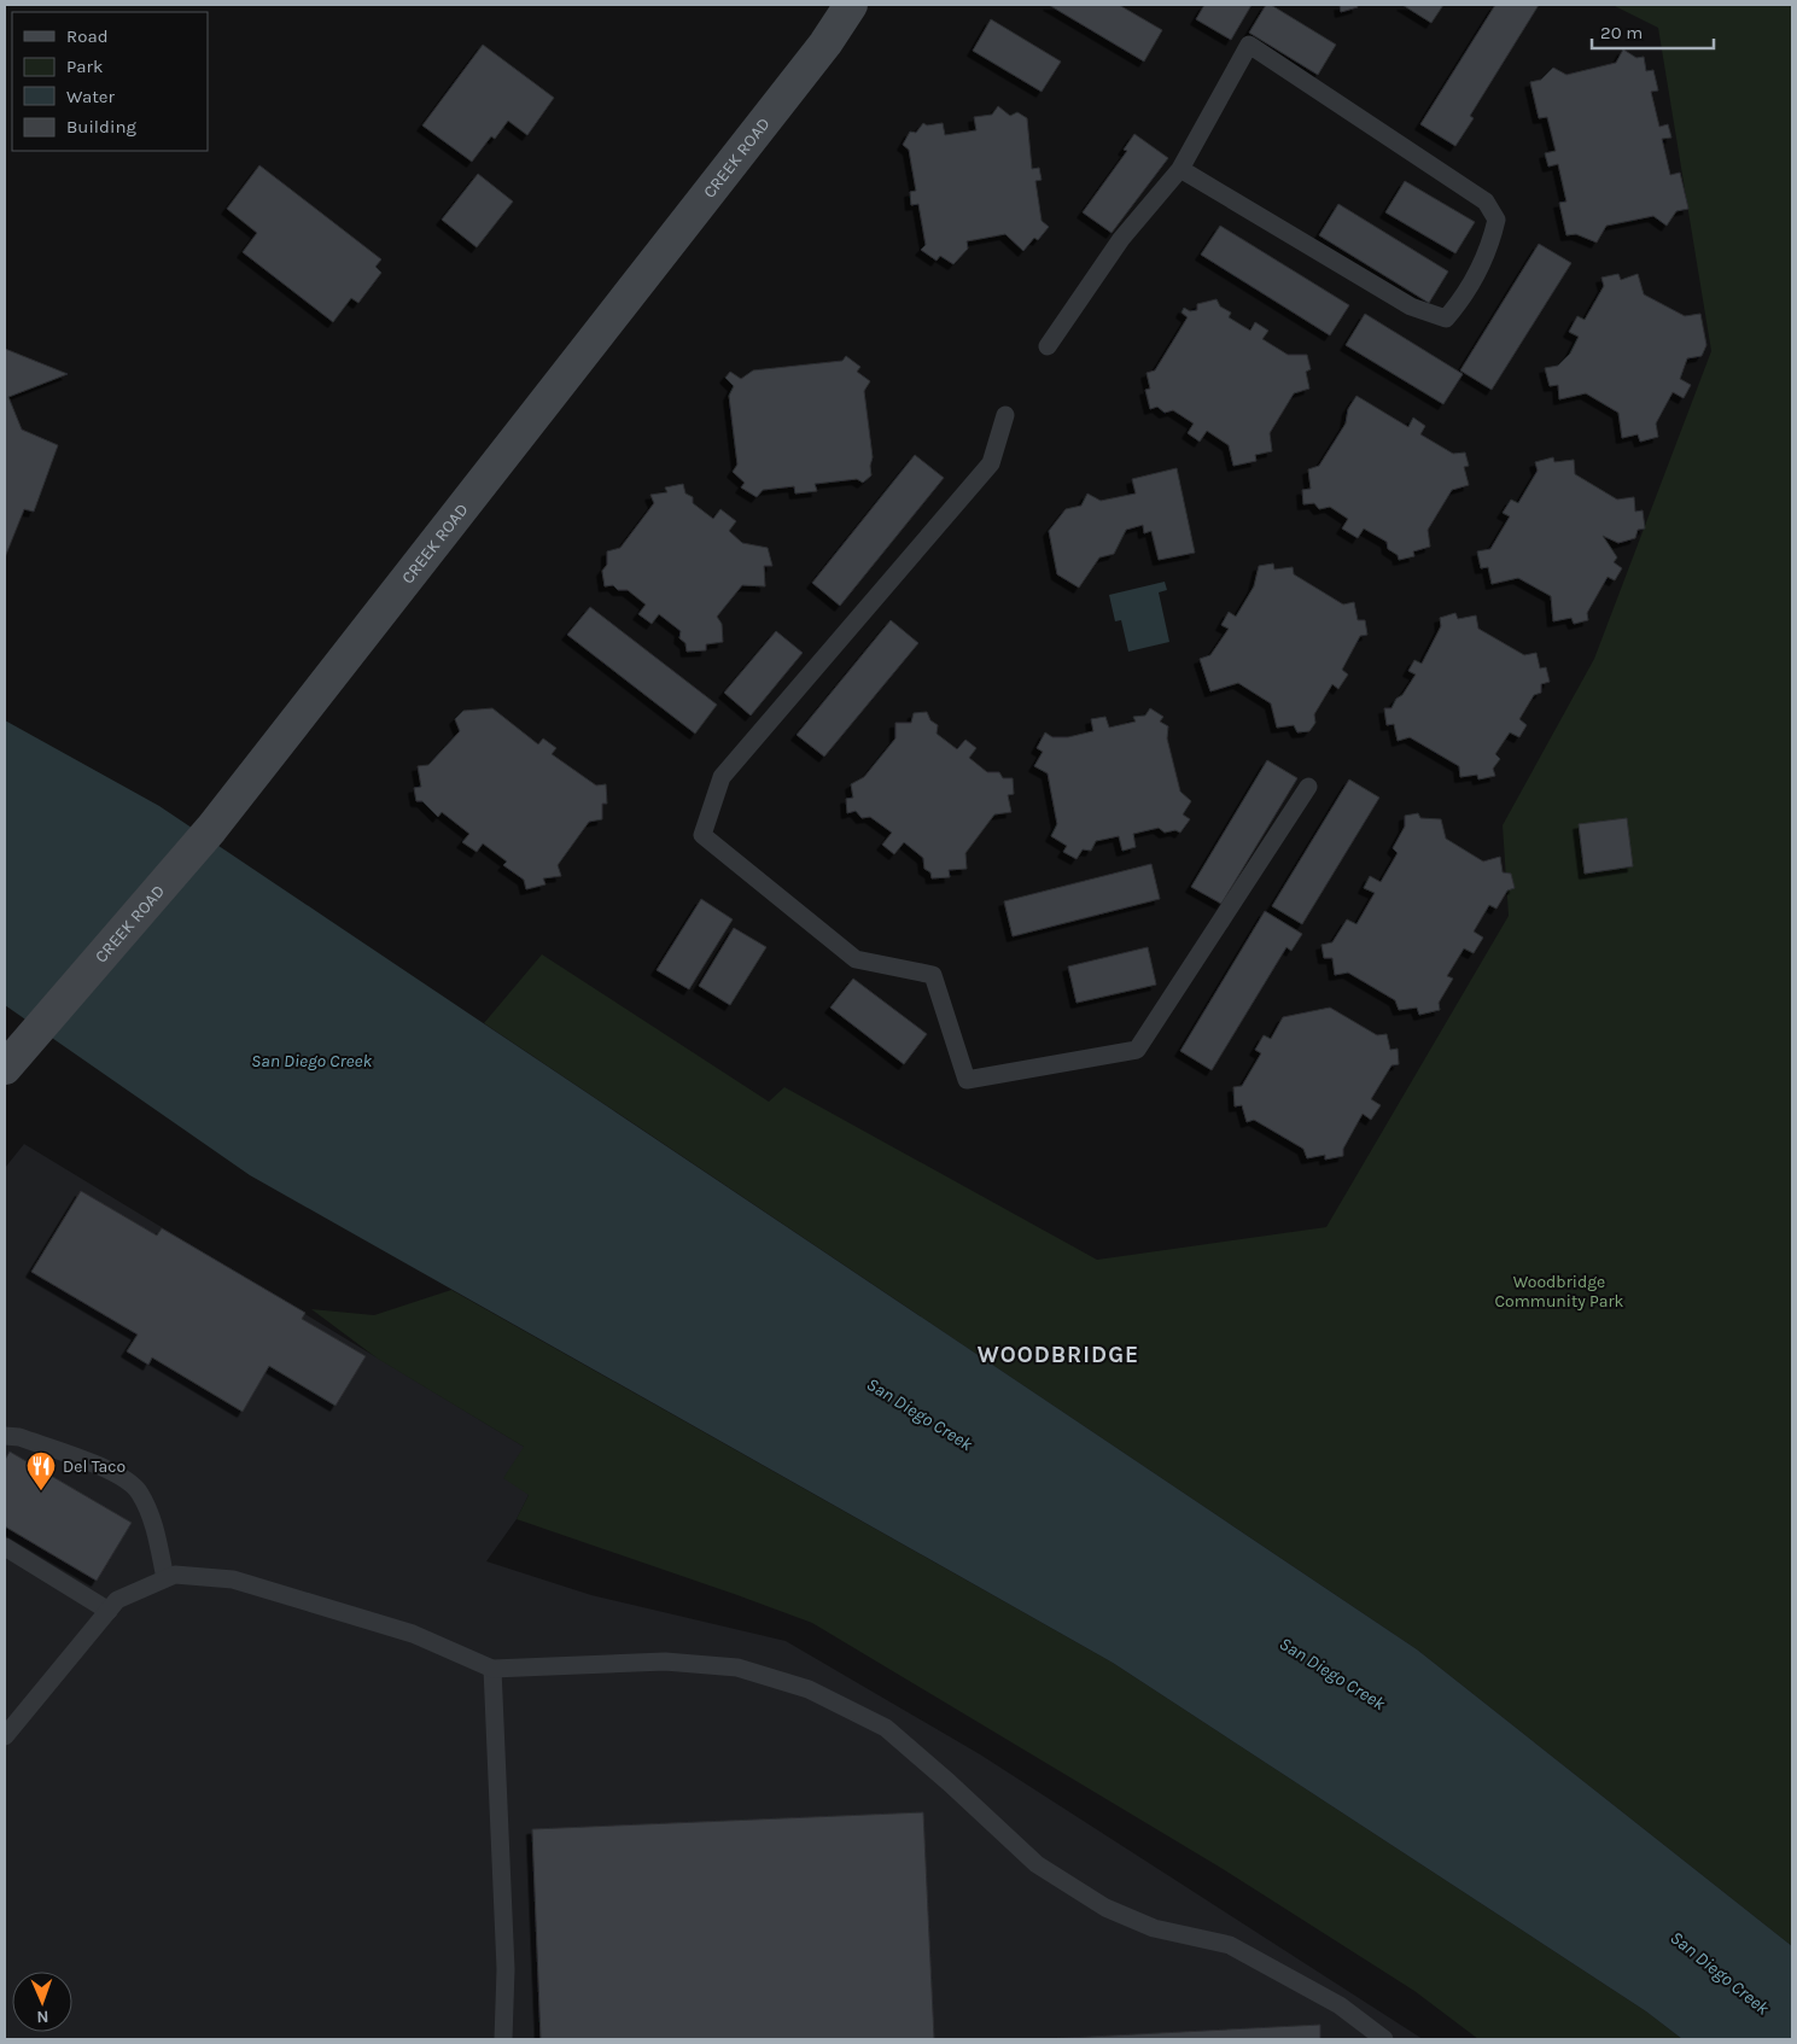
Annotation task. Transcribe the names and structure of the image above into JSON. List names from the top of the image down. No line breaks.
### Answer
{"streets":{"street":["CREEK ROAD"]},"districts":["WOODBRIDGE"],"water":["San Diego Creek"],"parks":["Woodbridge Community Park"],"places":{"restaurant":["Del Taco"]},"legend":["Road","Park","Water","Building"],"scale_bar":"20 m","north":"bottom"}
